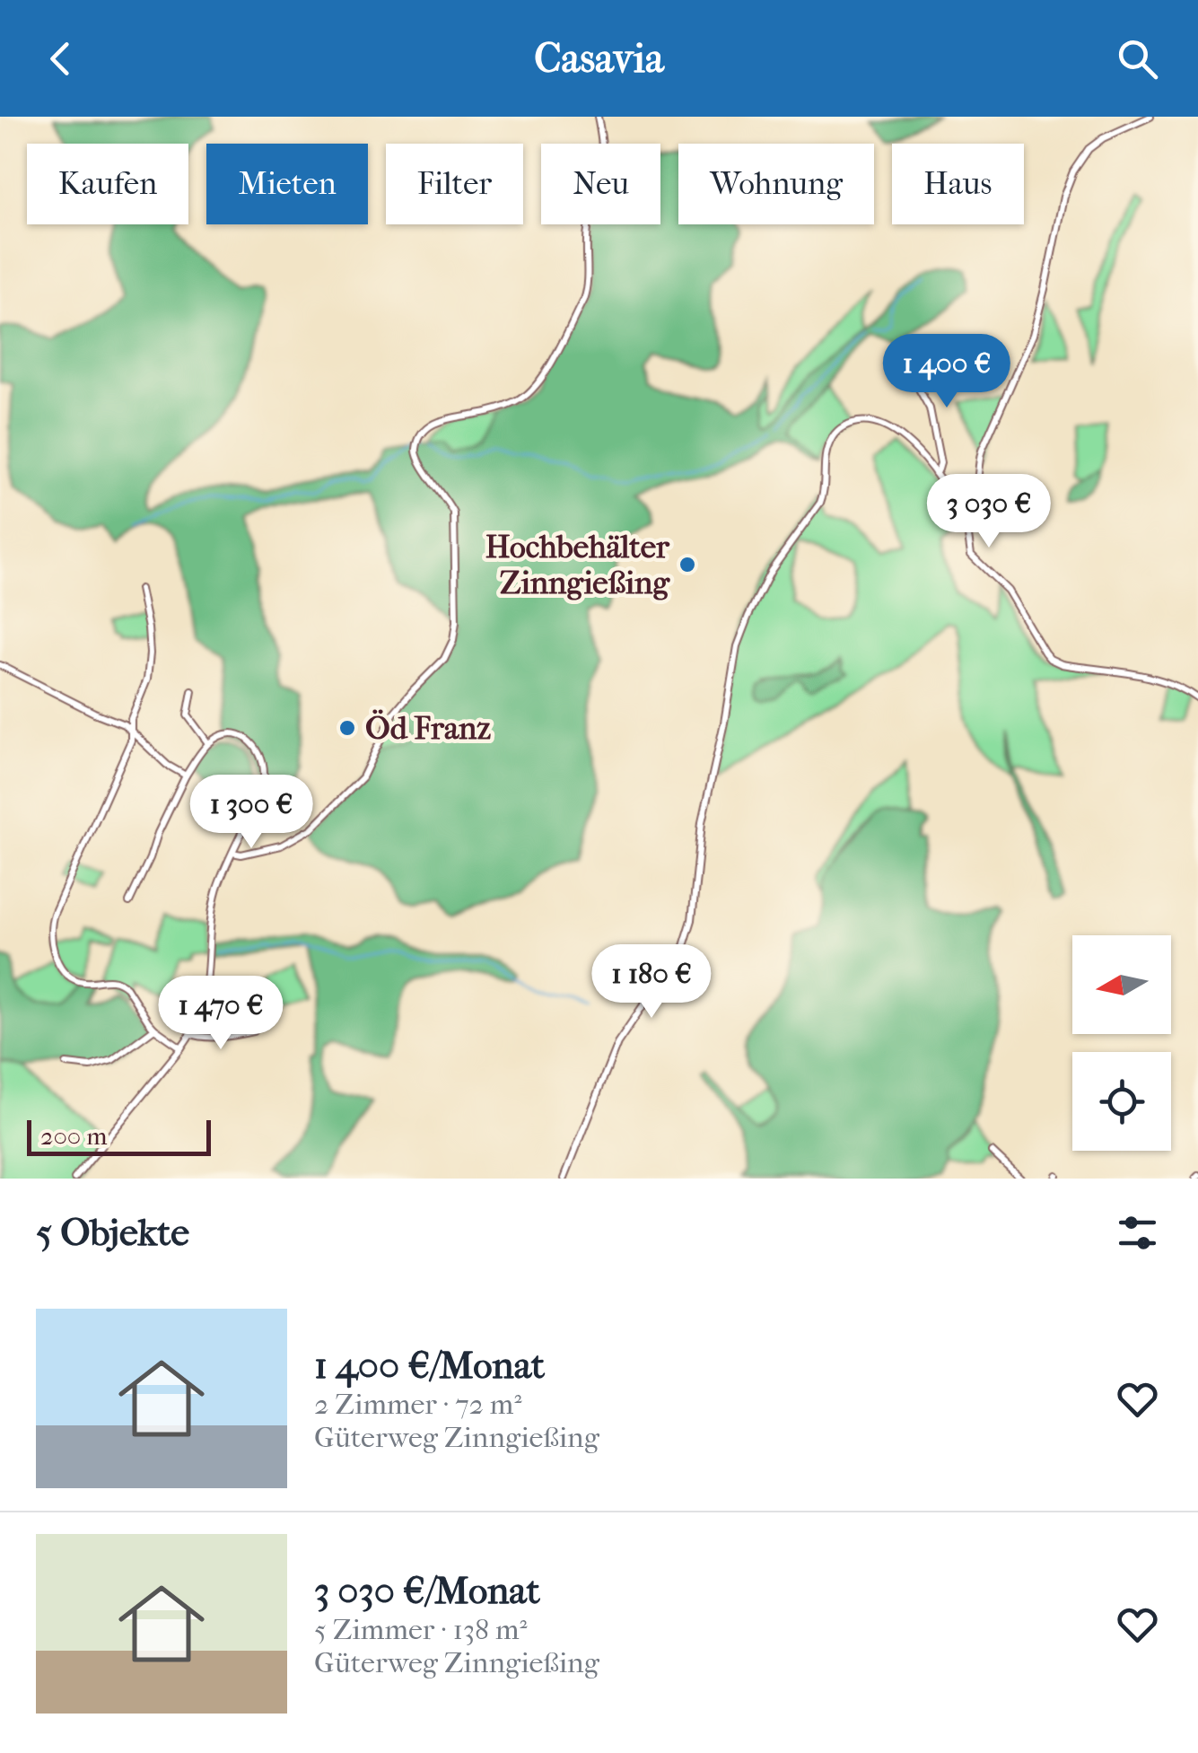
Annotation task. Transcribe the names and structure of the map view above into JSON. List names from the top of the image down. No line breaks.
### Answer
{"places":["Hochbehälter Zinngießing","Öd Franz"],"scale_bar":"200 m","north":"left","page":{"header":"Casavia","chip":["Kaufen","Mieten","Filter","Neu","Wohnung","Haus"],"price":["1 400 €","3 030 €","1 300 €","1 180 €","1 470 €"],"scale":"200 m","heading":"5 Objekte","list":[{"name":"1 400 €/Monat","note":"2 Zimmer · 72 m² · Güterweg Zinngießing"},{"name":"3 030 €/Monat","note":"5 Zimmer · 138 m² · Güterweg Zinngießing"}]}}
